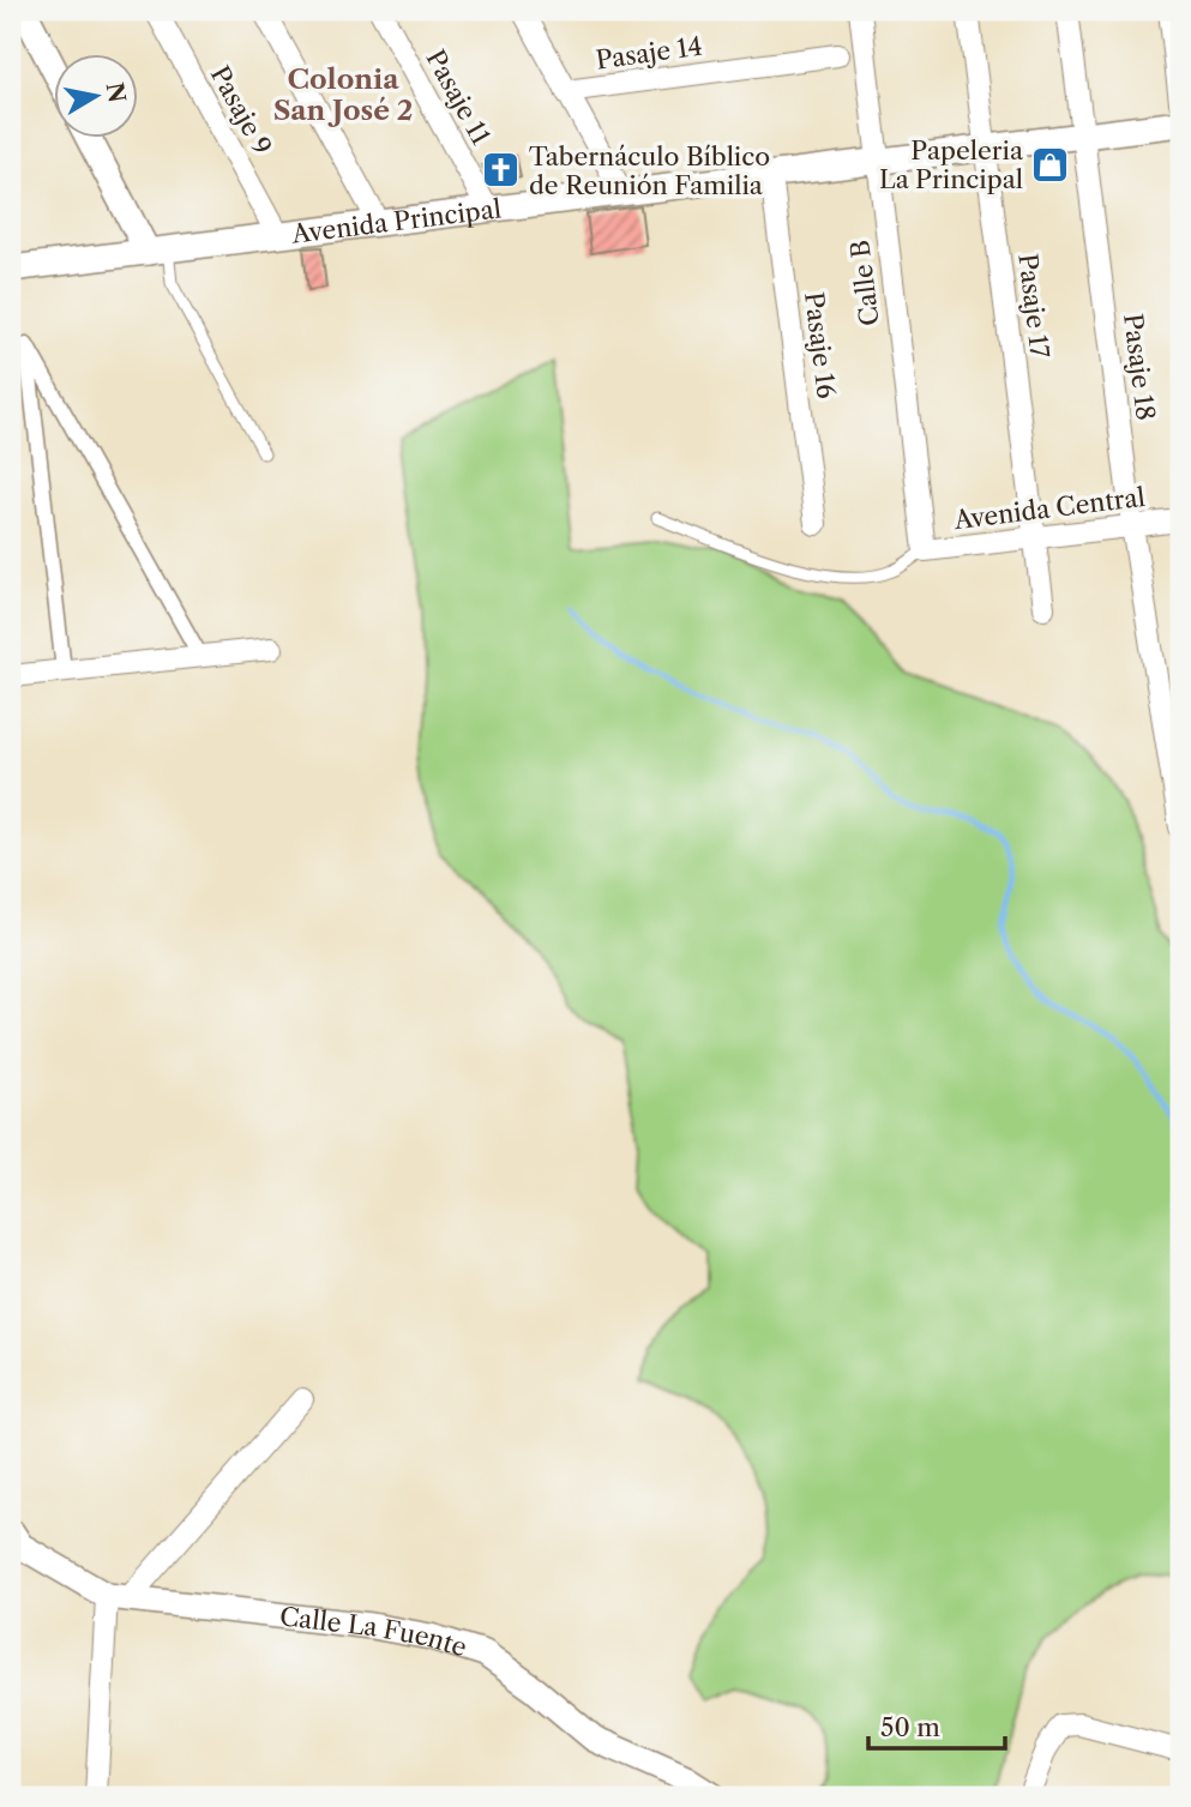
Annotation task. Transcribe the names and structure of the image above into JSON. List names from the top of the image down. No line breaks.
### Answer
{"streets":{"street":["Pasaje 14","Pasaje 11","Pasaje 9","Avenida Principal","Calle B","Pasaje 17","Pasaje 16","Pasaje 18","Avenida Central","Calle La Fuente"]},"crossings":[["Pasaje 11","Avenida Principal"],["Pasaje 9","Avenida Principal"],["Avenida Principal","Calle B"],["Avenida Principal","Pasaje 17"],["Avenida Principal","Pasaje 16"],["Avenida Principal","Pasaje 18"],["Calle B","Avenida Central"],["Pasaje 17","Avenida Central"],["Pasaje 18","Avenida Central"]],"districts":["Colonia San José 2"],"places":{"shop":["Papeleria La Principal"],"church":["Tabernáculo Bíblico de Reunión Familia"]},"scale_bar":"50 m","north":"right"}
